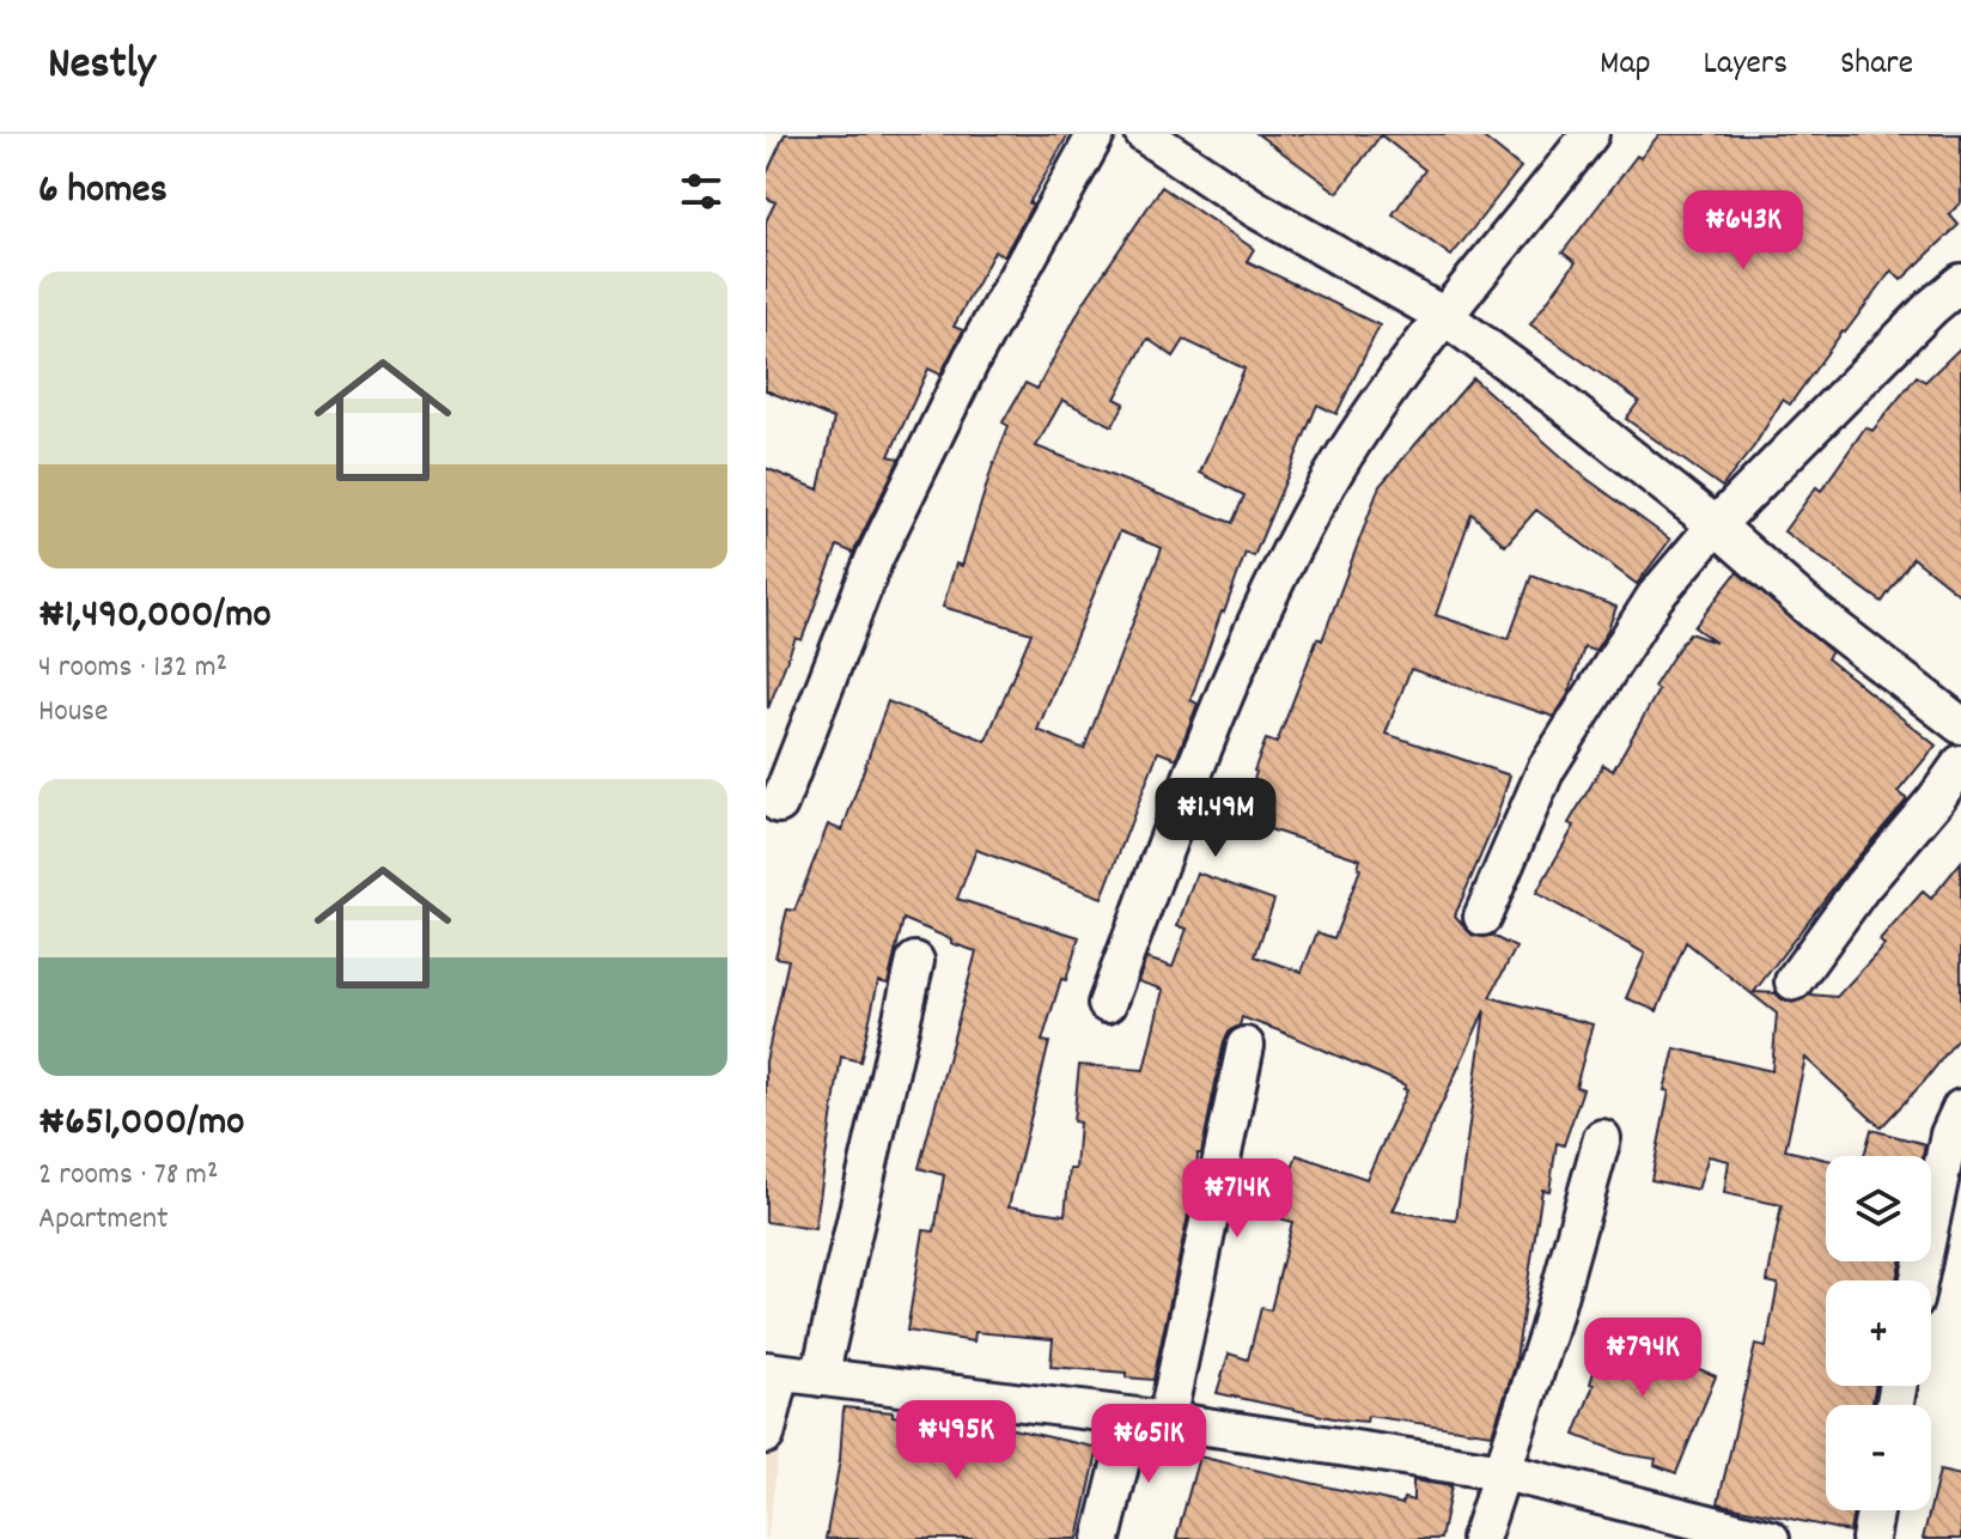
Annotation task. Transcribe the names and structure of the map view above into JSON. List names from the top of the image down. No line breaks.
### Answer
{"page":{"header":"Nestly","nav":["Map","Layers","Share"],"heading":"6 homes","price":["₦643K","₦1.49M","₦714K","₦794K","₦495K","₦651K"],"list":[{"name":"₦1,490,000/mo","note":"4 rooms · 132 m² · House"},{"name":"₦651,000/mo","note":"2 rooms · 78 m² · Apartment"}],"map_buttons":["+","−"]}}
